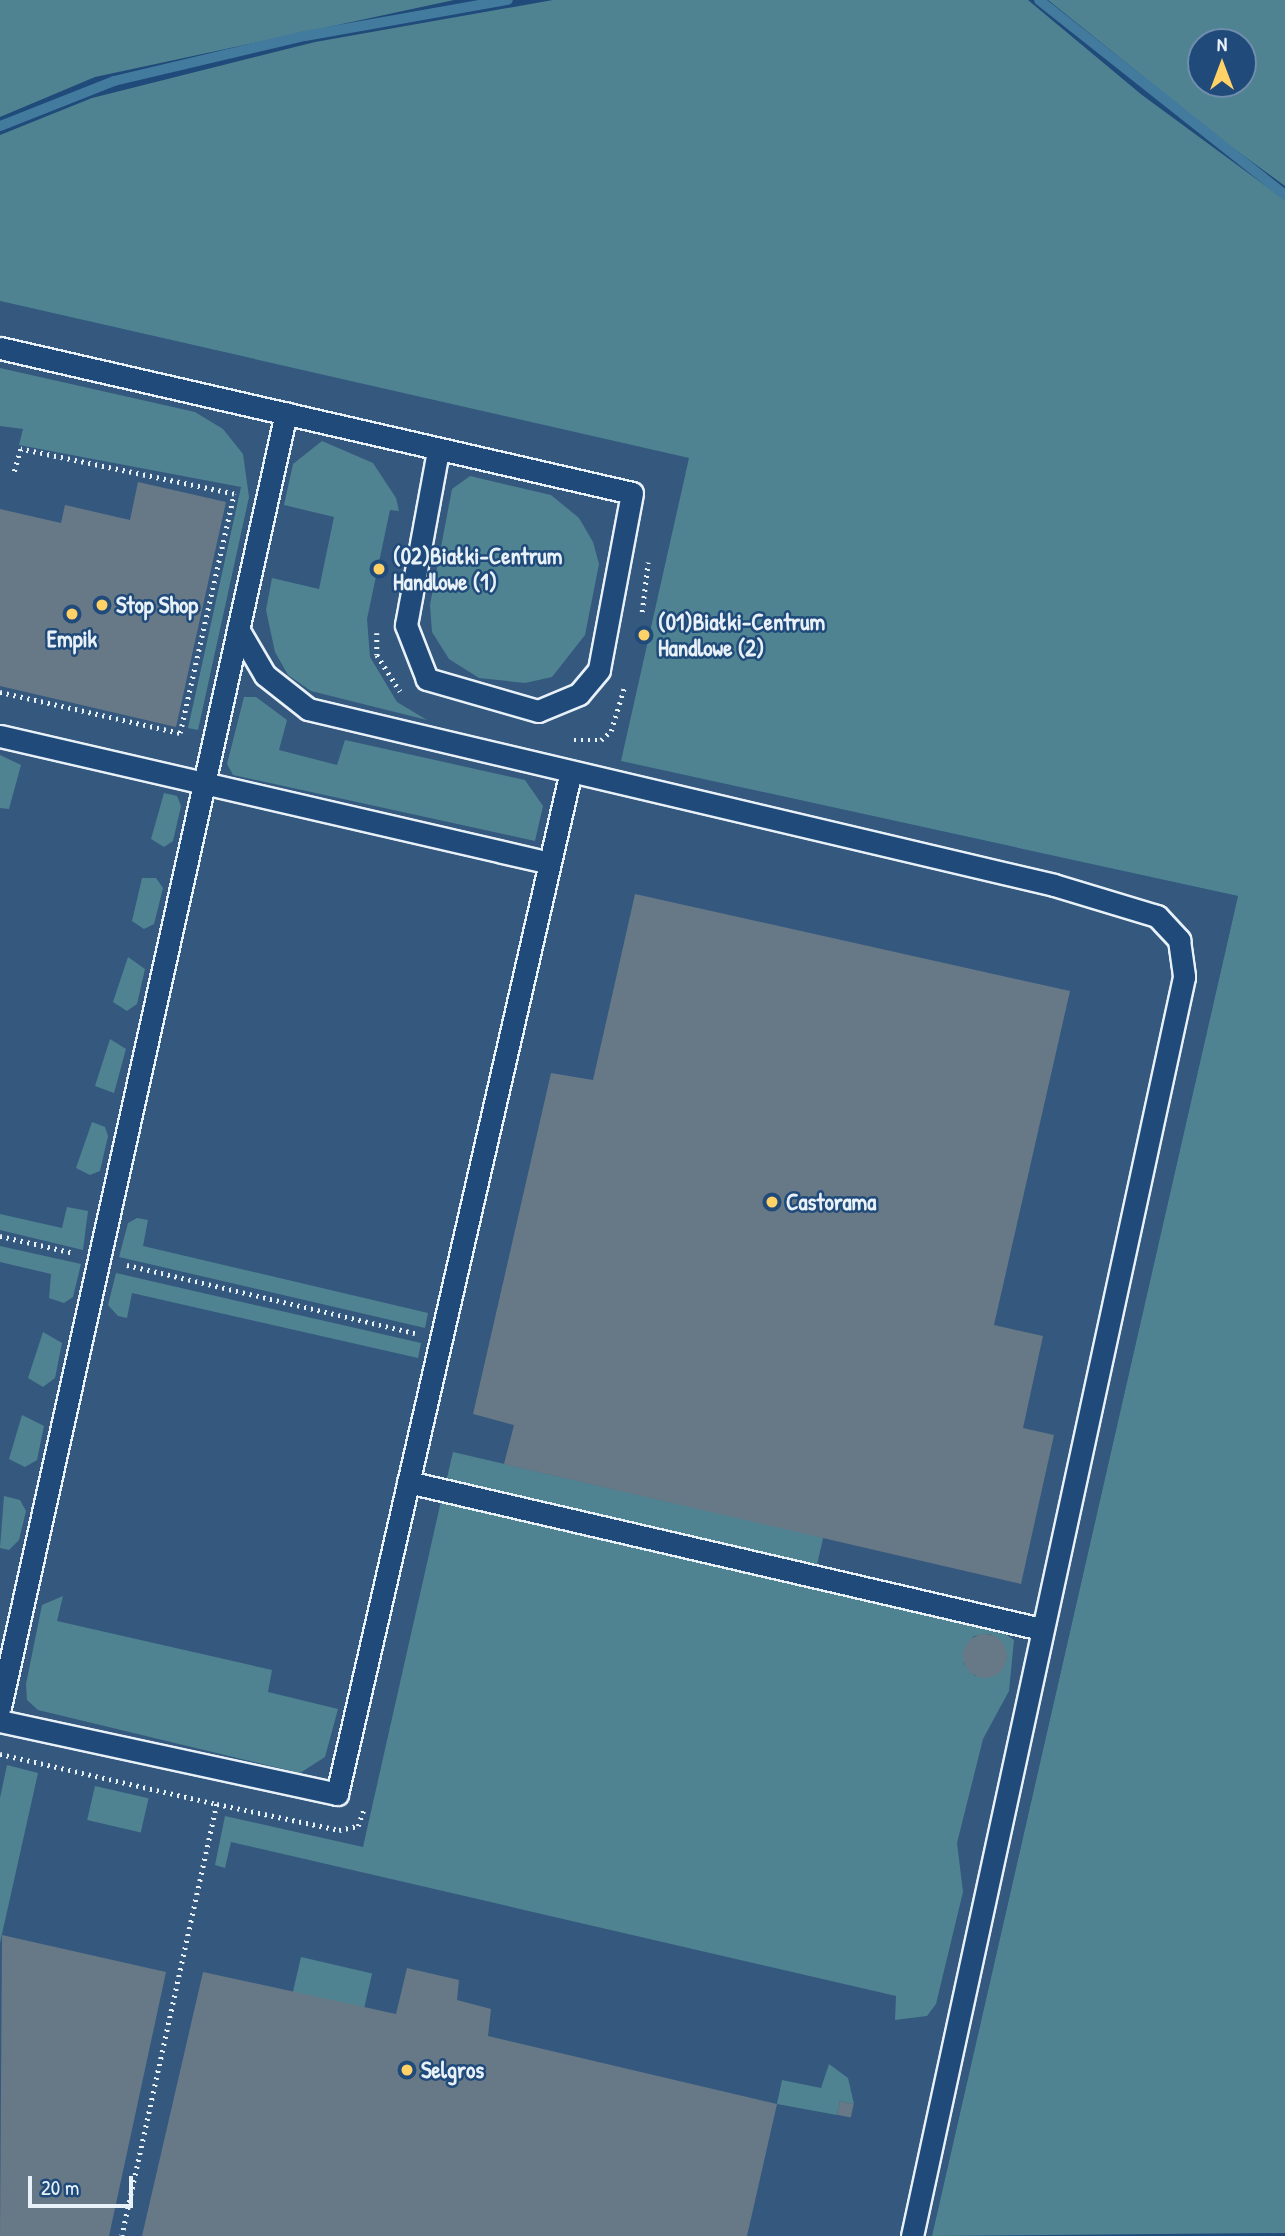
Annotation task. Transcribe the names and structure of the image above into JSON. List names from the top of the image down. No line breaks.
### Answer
{"places":["(02)Białki-Centrum Handlowe (1)","Stop Shop","Empik","(01)Białki-Centrum Handlowe (2)","Castorama","Selgros"],"scale_bar":"20 m","north":"top"}
